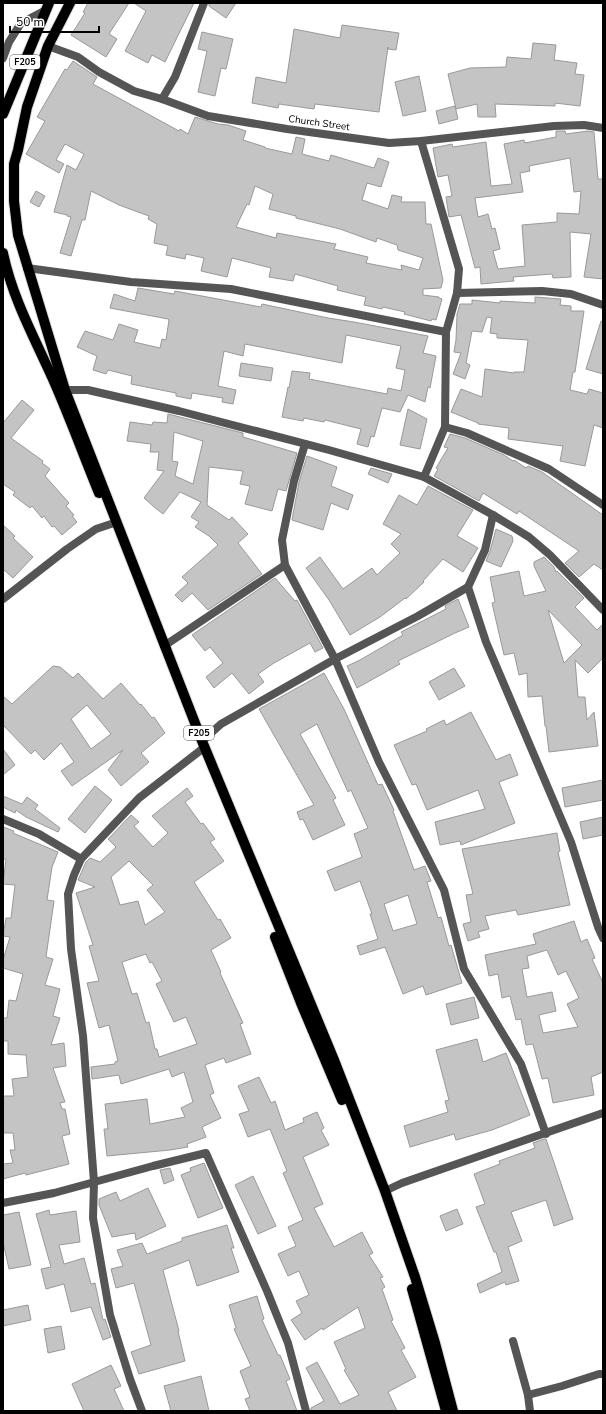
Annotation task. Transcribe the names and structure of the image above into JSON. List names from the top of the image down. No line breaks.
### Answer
{"streets":{"main road":["F205"],"street":["Church Street"]},"crossings":[["F205","Church Street"]],"scale_bar":"50 m"}
